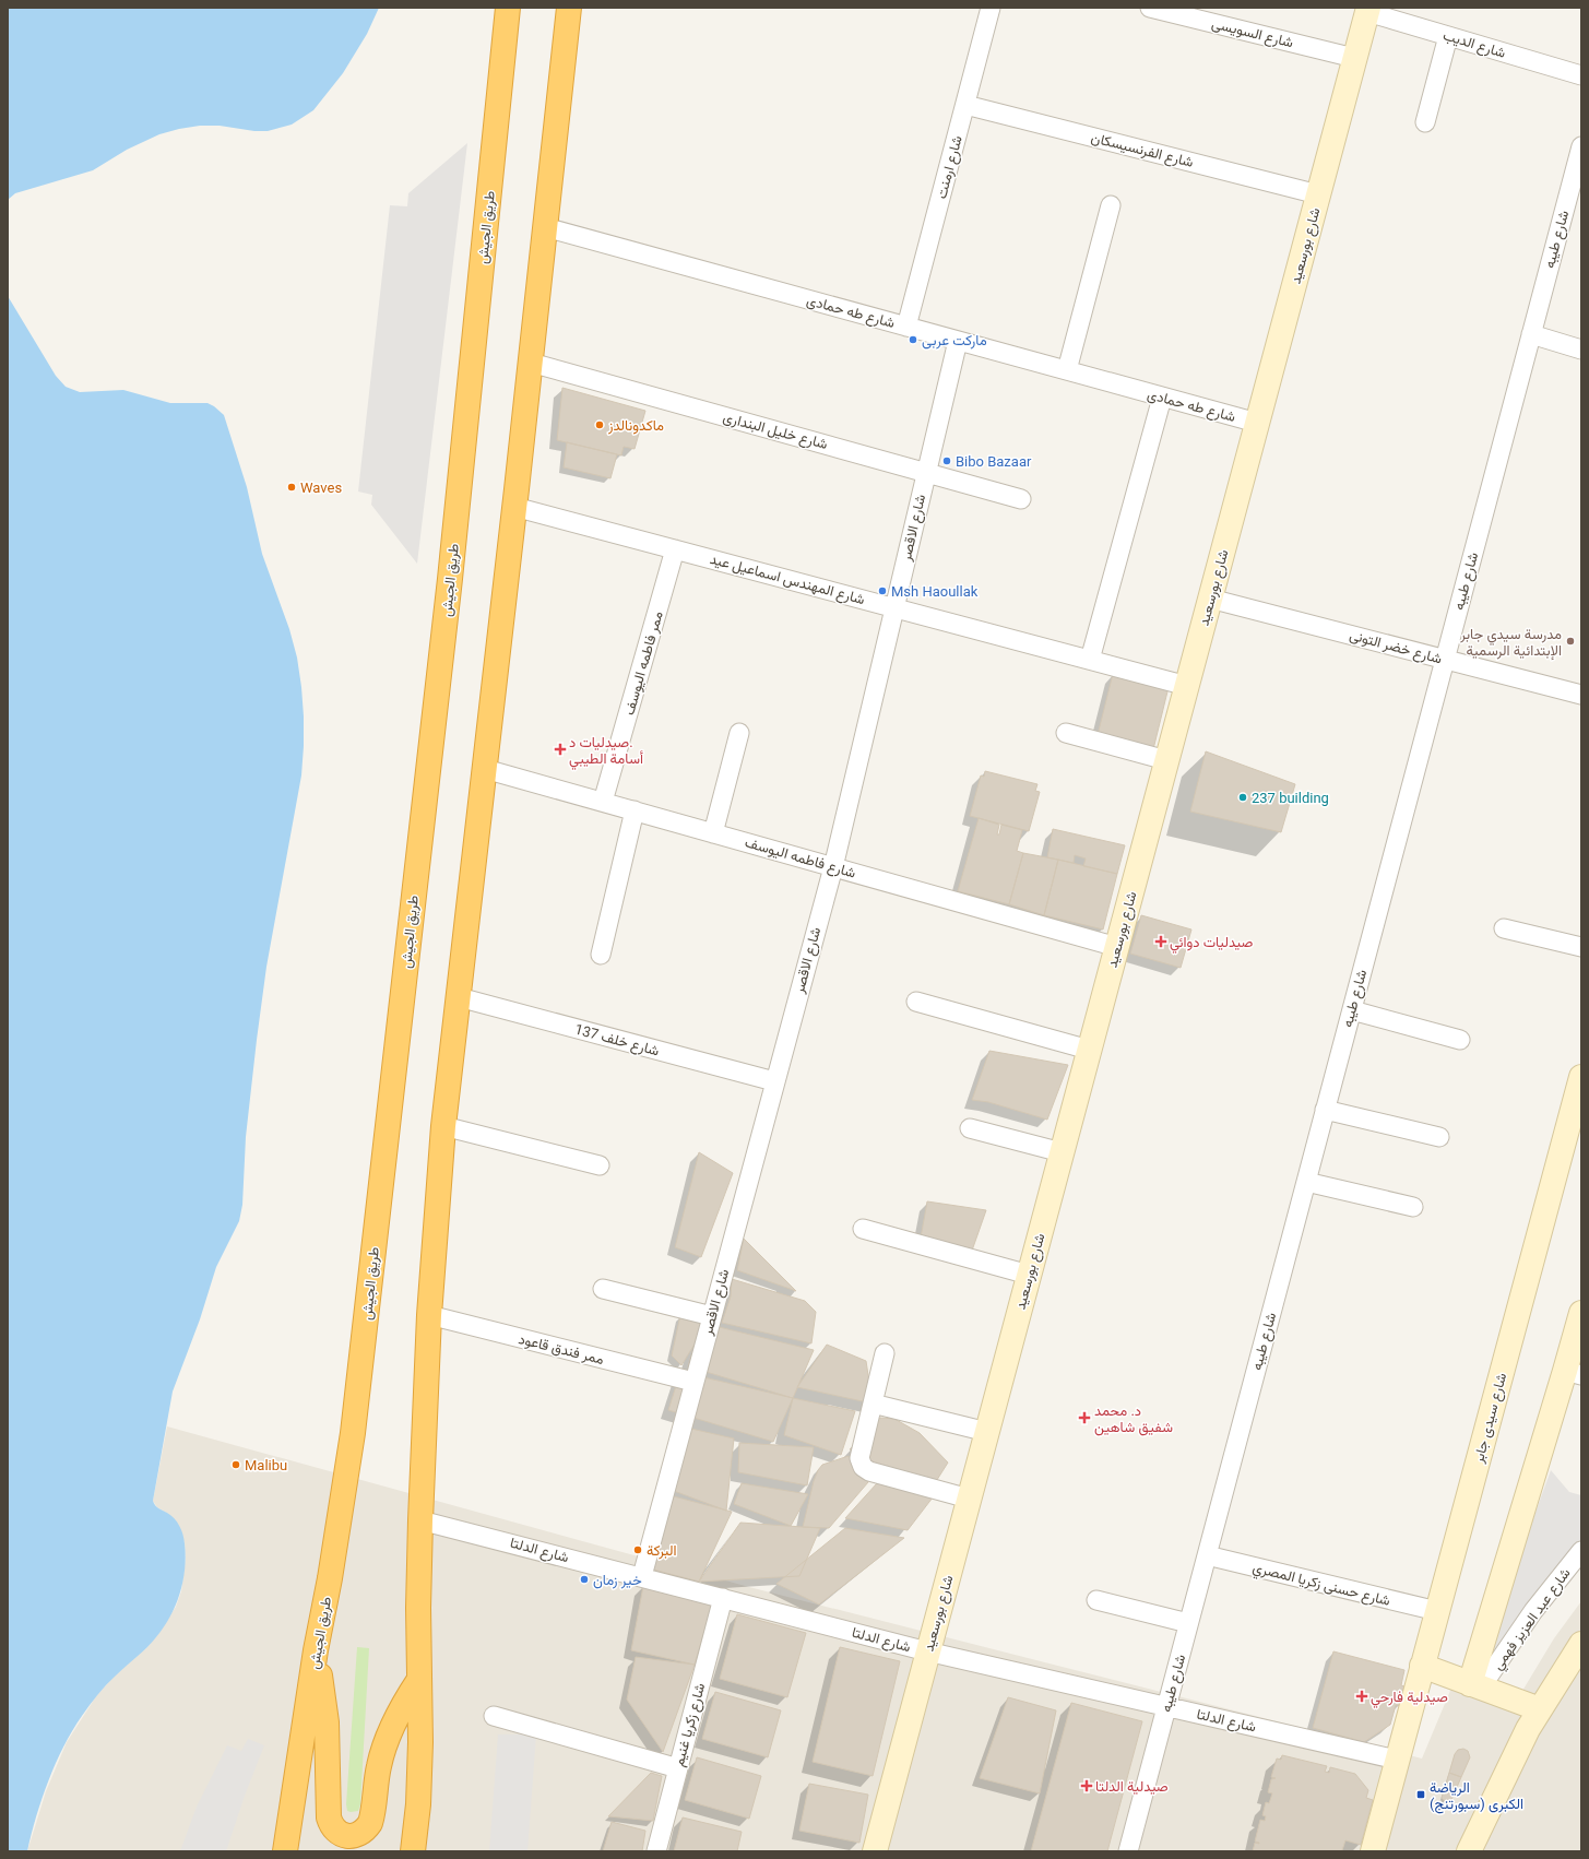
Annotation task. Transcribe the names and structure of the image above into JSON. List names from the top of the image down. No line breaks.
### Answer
{"streets":{"highway":["طريق الجيش"],"main road":["شارع بورسعيد","شارع سيدى جابر"],"street":["شارع السويسى","شارع الديب","شارع الفرنسيسكان","شارع ارمنت","شارع طيبه","شارع طه حمادى","شارع خليل البندارى","شارع الاقصر","شارع المهندس اسماعيل عيد","شارع خضر التونى","ممر فاطمه اليوسف","شارع فاطمه اليوسف","شارع خلف 137","ممر فندق قاعود","شارع الدلتا","شارع حسنى زكريا المصري","شارع عبد العزيز فهمي","شارع زكريا غنيم"]},"crossings":[["شارع السويسى","شارع بورسعيد"],["شارع الديب","شارع بورسعيد"],["شارع الفرنسيسكان","شارع ارمنت"],["شارع الفرنسيسكان","شارع بورسعيد"],["شارع ارمنت","شارع طه حمادى"],["شارع طيبه","شارع خضر التونى"],["شارع طيبه","شارع الدلتا"],["شارع طيبه","شارع حسنى زكريا المصري"],["شارع بورسعيد","شارع طه حمادى"],["شارع بورسعيد","شارع المهندس اسماعيل عيد"],["شارع بورسعيد","شارع خضر التونى"],["شارع بورسعيد","شارع فاطمه اليوسف"],["شارع بورسعيد","شارع الدلتا"],["شارع طه حمادى","شارع الاقصر"],["شارع خليل البندارى","شارع الاقصر"],["شارع الاقصر","شارع المهندس اسماعيل عيد"],["شارع الاقصر","شارع فاطمه اليوسف"],["شارع الاقصر","شارع خلف 137"],["شارع الاقصر","ممر فندق قاعود"],["شارع الاقصر","شارع الدلتا"],["شارع المهندس اسماعيل عيد","ممر فاطمه اليوسف"],["ممر فاطمه اليوسف","شارع فاطمه اليوسف"],["شارع سيدى جابر","شارع الدلتا"],["شارع سيدى جابر","شارع حسنى زكريا المصري"],["شارع الدلتا","شارع زكريا غنيم"]],"places":{"other":["ماركت عربى","ماكدونالدز","Bibo Bazaar","Waves","Msh Haoullak","مدرسة سيدي جابر الإبتدائية الرسمية","237 building","Malibu","البركة","خير زمان"],"health":["صيدليات د. أسامة الطيبي","صيدليات دوائي","د. محمد شفيق شاهين","صيدلية فارحي","صيدلية الدلتا"],"transit":["الرياضة (سبورتنج) الكبرى"]}}
